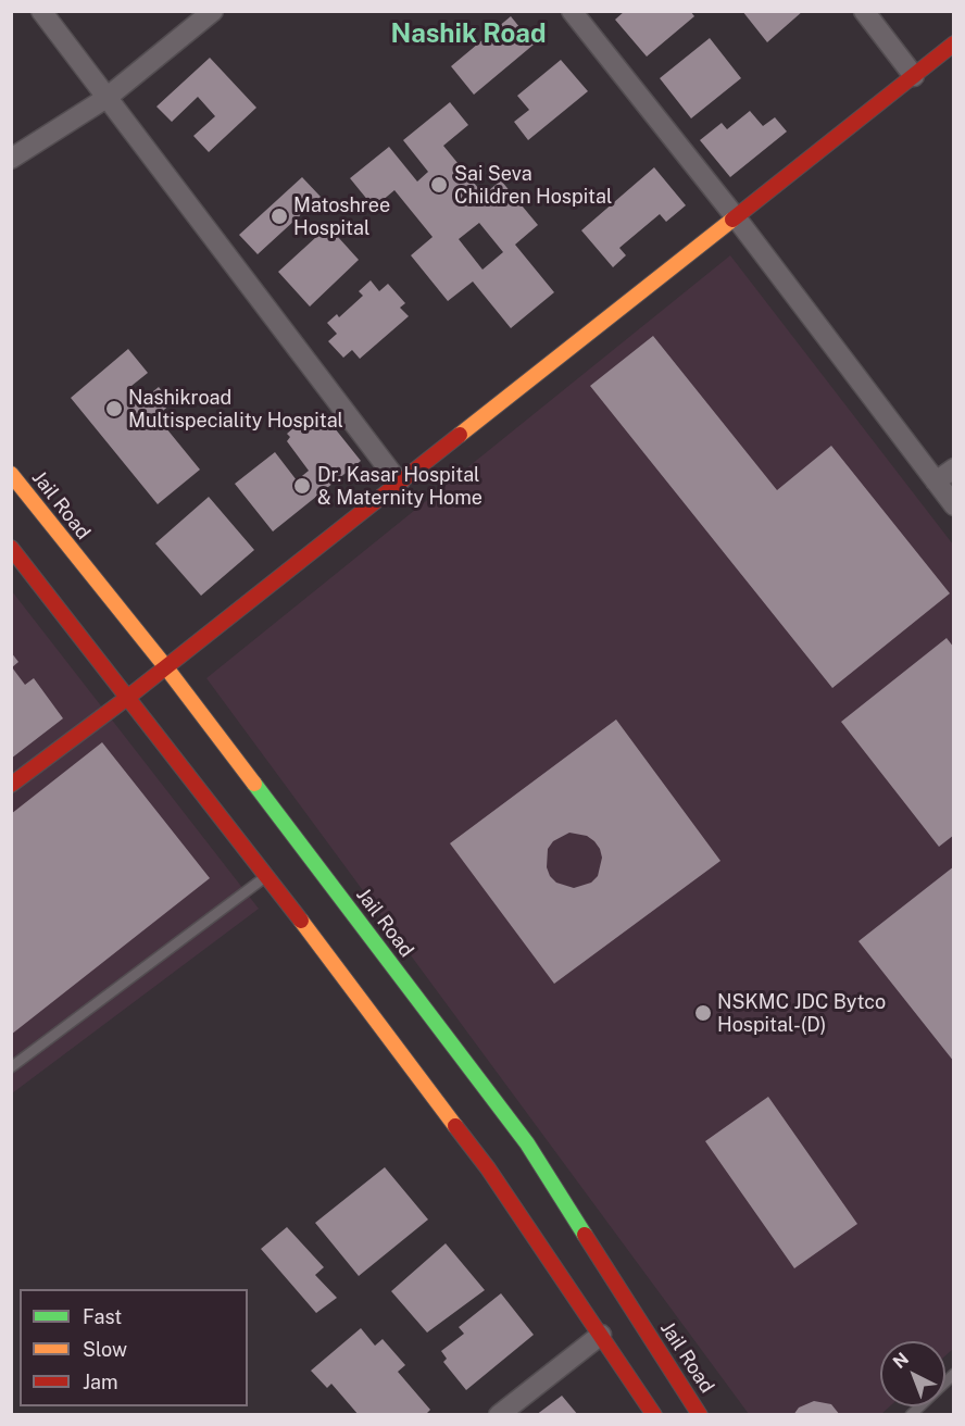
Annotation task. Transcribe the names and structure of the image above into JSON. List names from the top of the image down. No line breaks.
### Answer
{"streets":{"main road":["Jail Road"]},"districts":["Nashik Road"],"places":["Sai Seva Children Hospital","Matoshree Hospital","Nashikroad Multispeciality Hospital","Dr. Kasar Hospital & Maternity Home","NSKMC JDC Bytco Hospital-(D)"],"legend":["Fast","Slow","Jam"],"north":"top left"}
